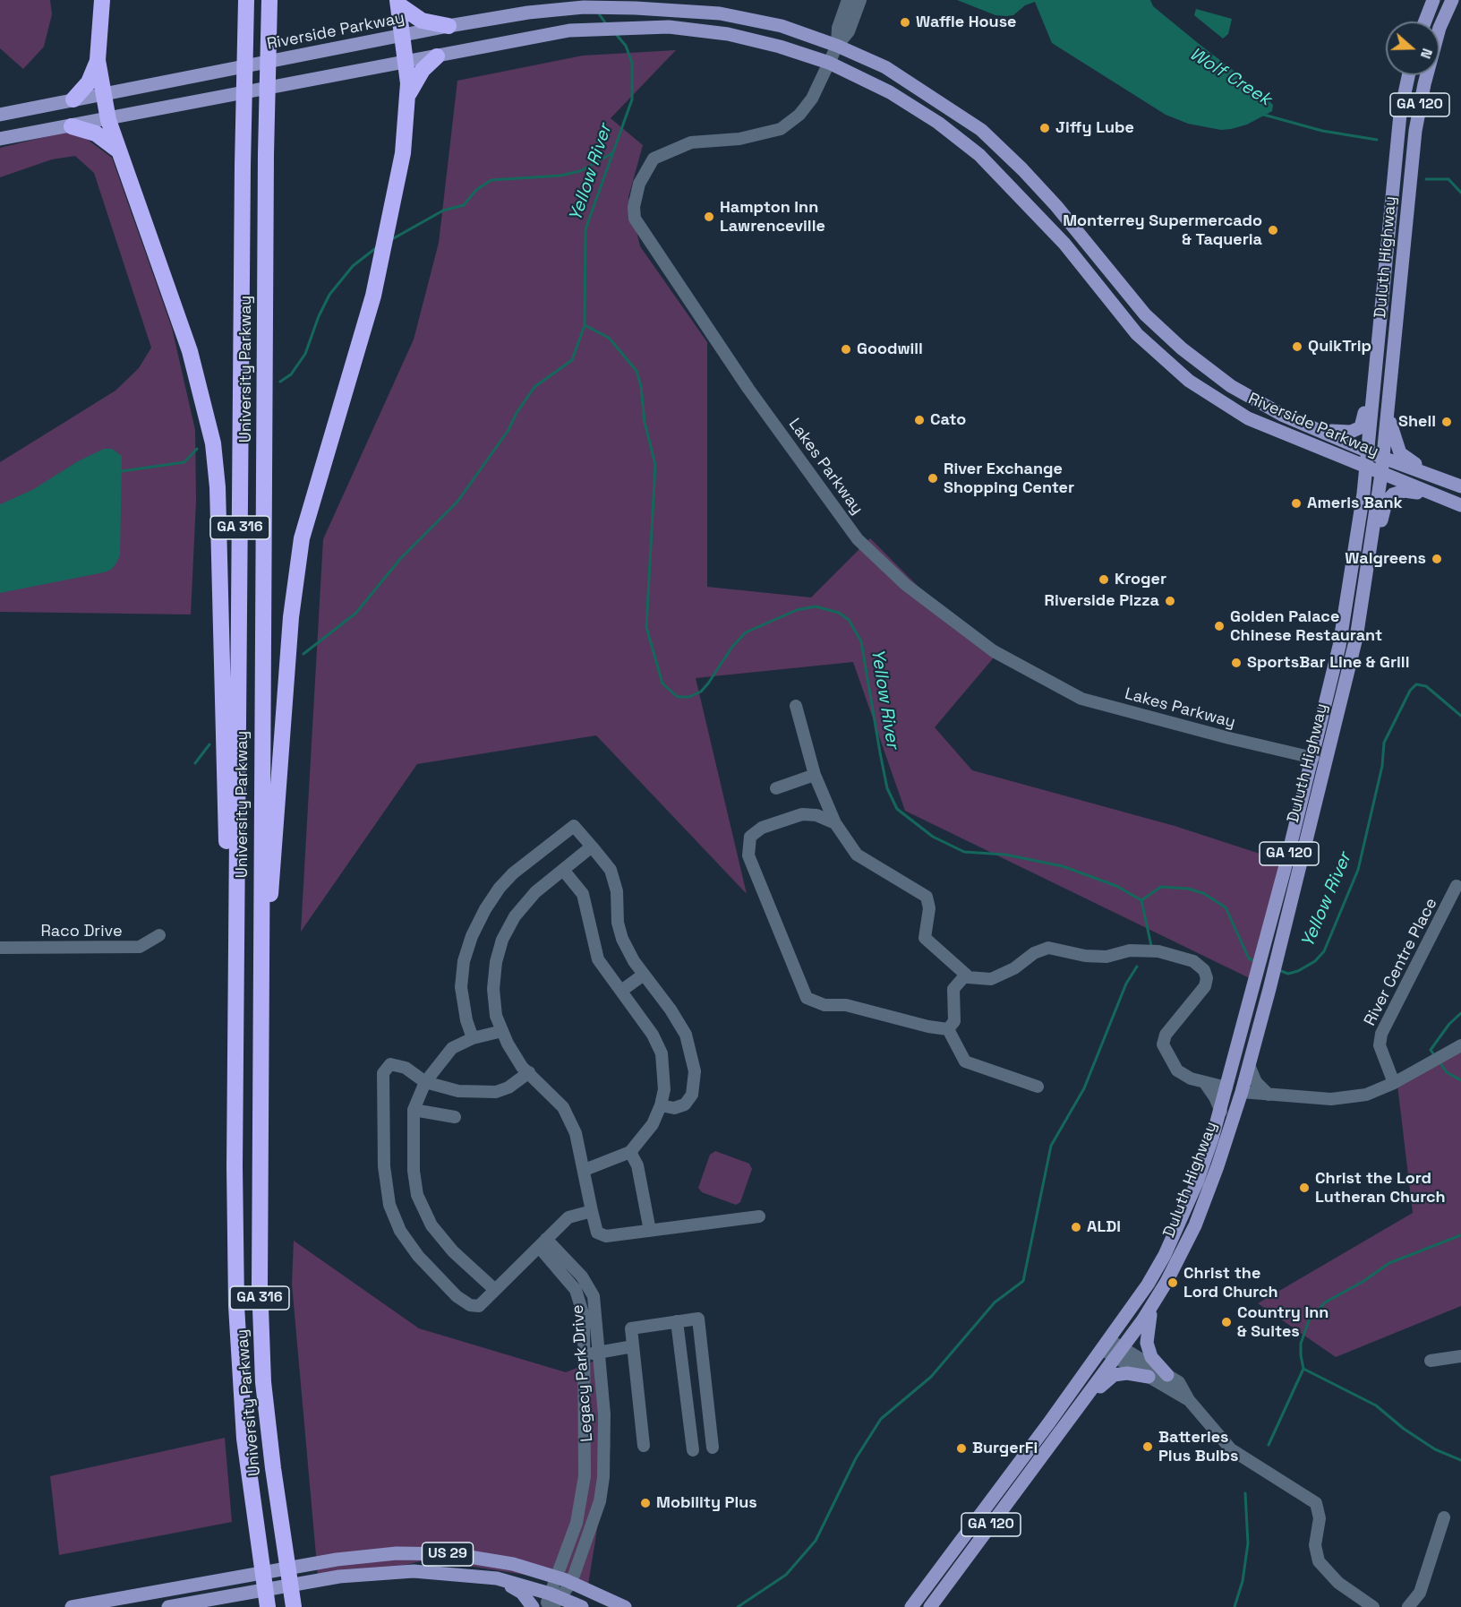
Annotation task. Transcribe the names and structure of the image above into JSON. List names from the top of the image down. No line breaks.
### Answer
{"streets":{"highway":["University Parkway","GA 316"],"main road":["Riverside Parkway","GA 120","Duluth Highway","US 29"],"street":["Lakes Parkway","Raco Drive","River Centre Place","Legacy Park Drive"]},"crossings":[["Riverside Parkway","Duluth Highway"],["Riverside Parkway","Lakes Parkway"],["Duluth Highway","Lakes Parkway"],["Legacy Park Drive","US 29"]],"water":["Wolf Creek","Yellow River"],"places":["Waffle House","Jiffy Lube","Hampton Inn Lawrenceville","Monterrey Supermercado & Taqueria","QuikTrip","Goodwill","Cato","Shell","River Exchange Shopping Center","Ameris Bank","Walgreens","Kroger","Riverside Pizza","Golden Palace Chinese Restaurant","SportsBar Line & Grill","Christ the Lord Lutheran Church","ALDI","Christ the Lord Church","Country Inn & Suites","Batteries Plus Bulbs","BurgerFi","Mobility Plus"],"north":"right"}
